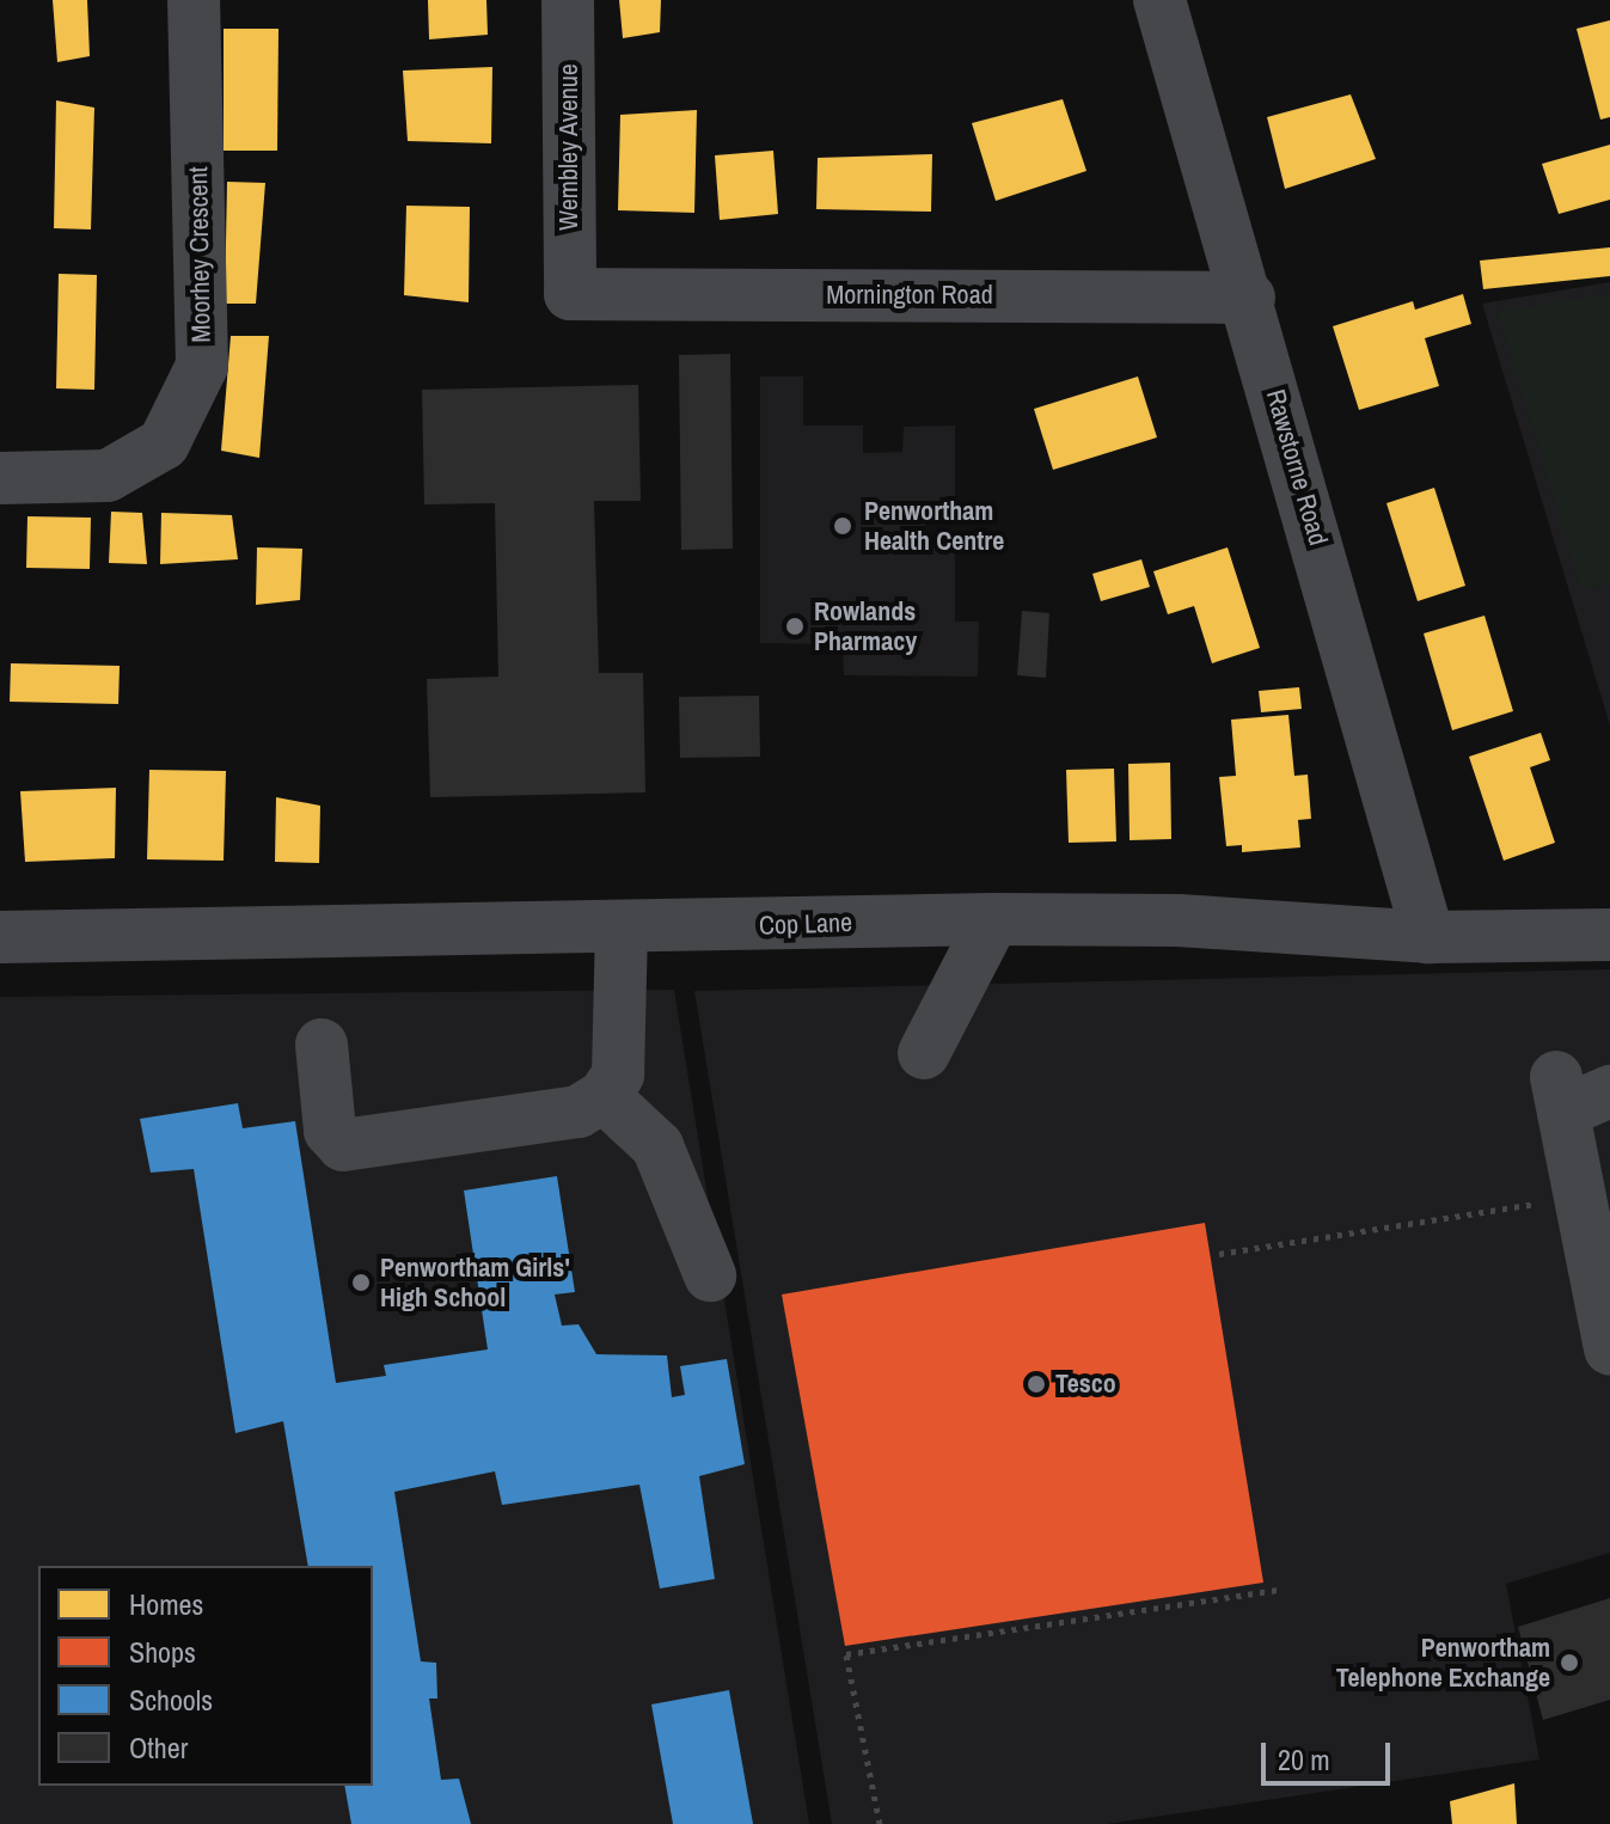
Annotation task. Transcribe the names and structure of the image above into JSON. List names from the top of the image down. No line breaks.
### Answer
{"streets":{"street":["Wembley Avenue","Moorhey Crescent","Mornington Road","Rawstorne Road","Cop Lane"]},"crossings":[["Wembley Avenue","Mornington Road"],["Mornington Road","Rawstorne Road"],["Rawstorne Road","Cop Lane"]],"places":["Penwortham Health Centre","Rowlands Pharmacy","Penwortham Girls' High School","Tesco","Penwortham Telephone Exchange"],"legend":["Homes","Shops","Schools","Other"],"scale_bar":"20 m"}
